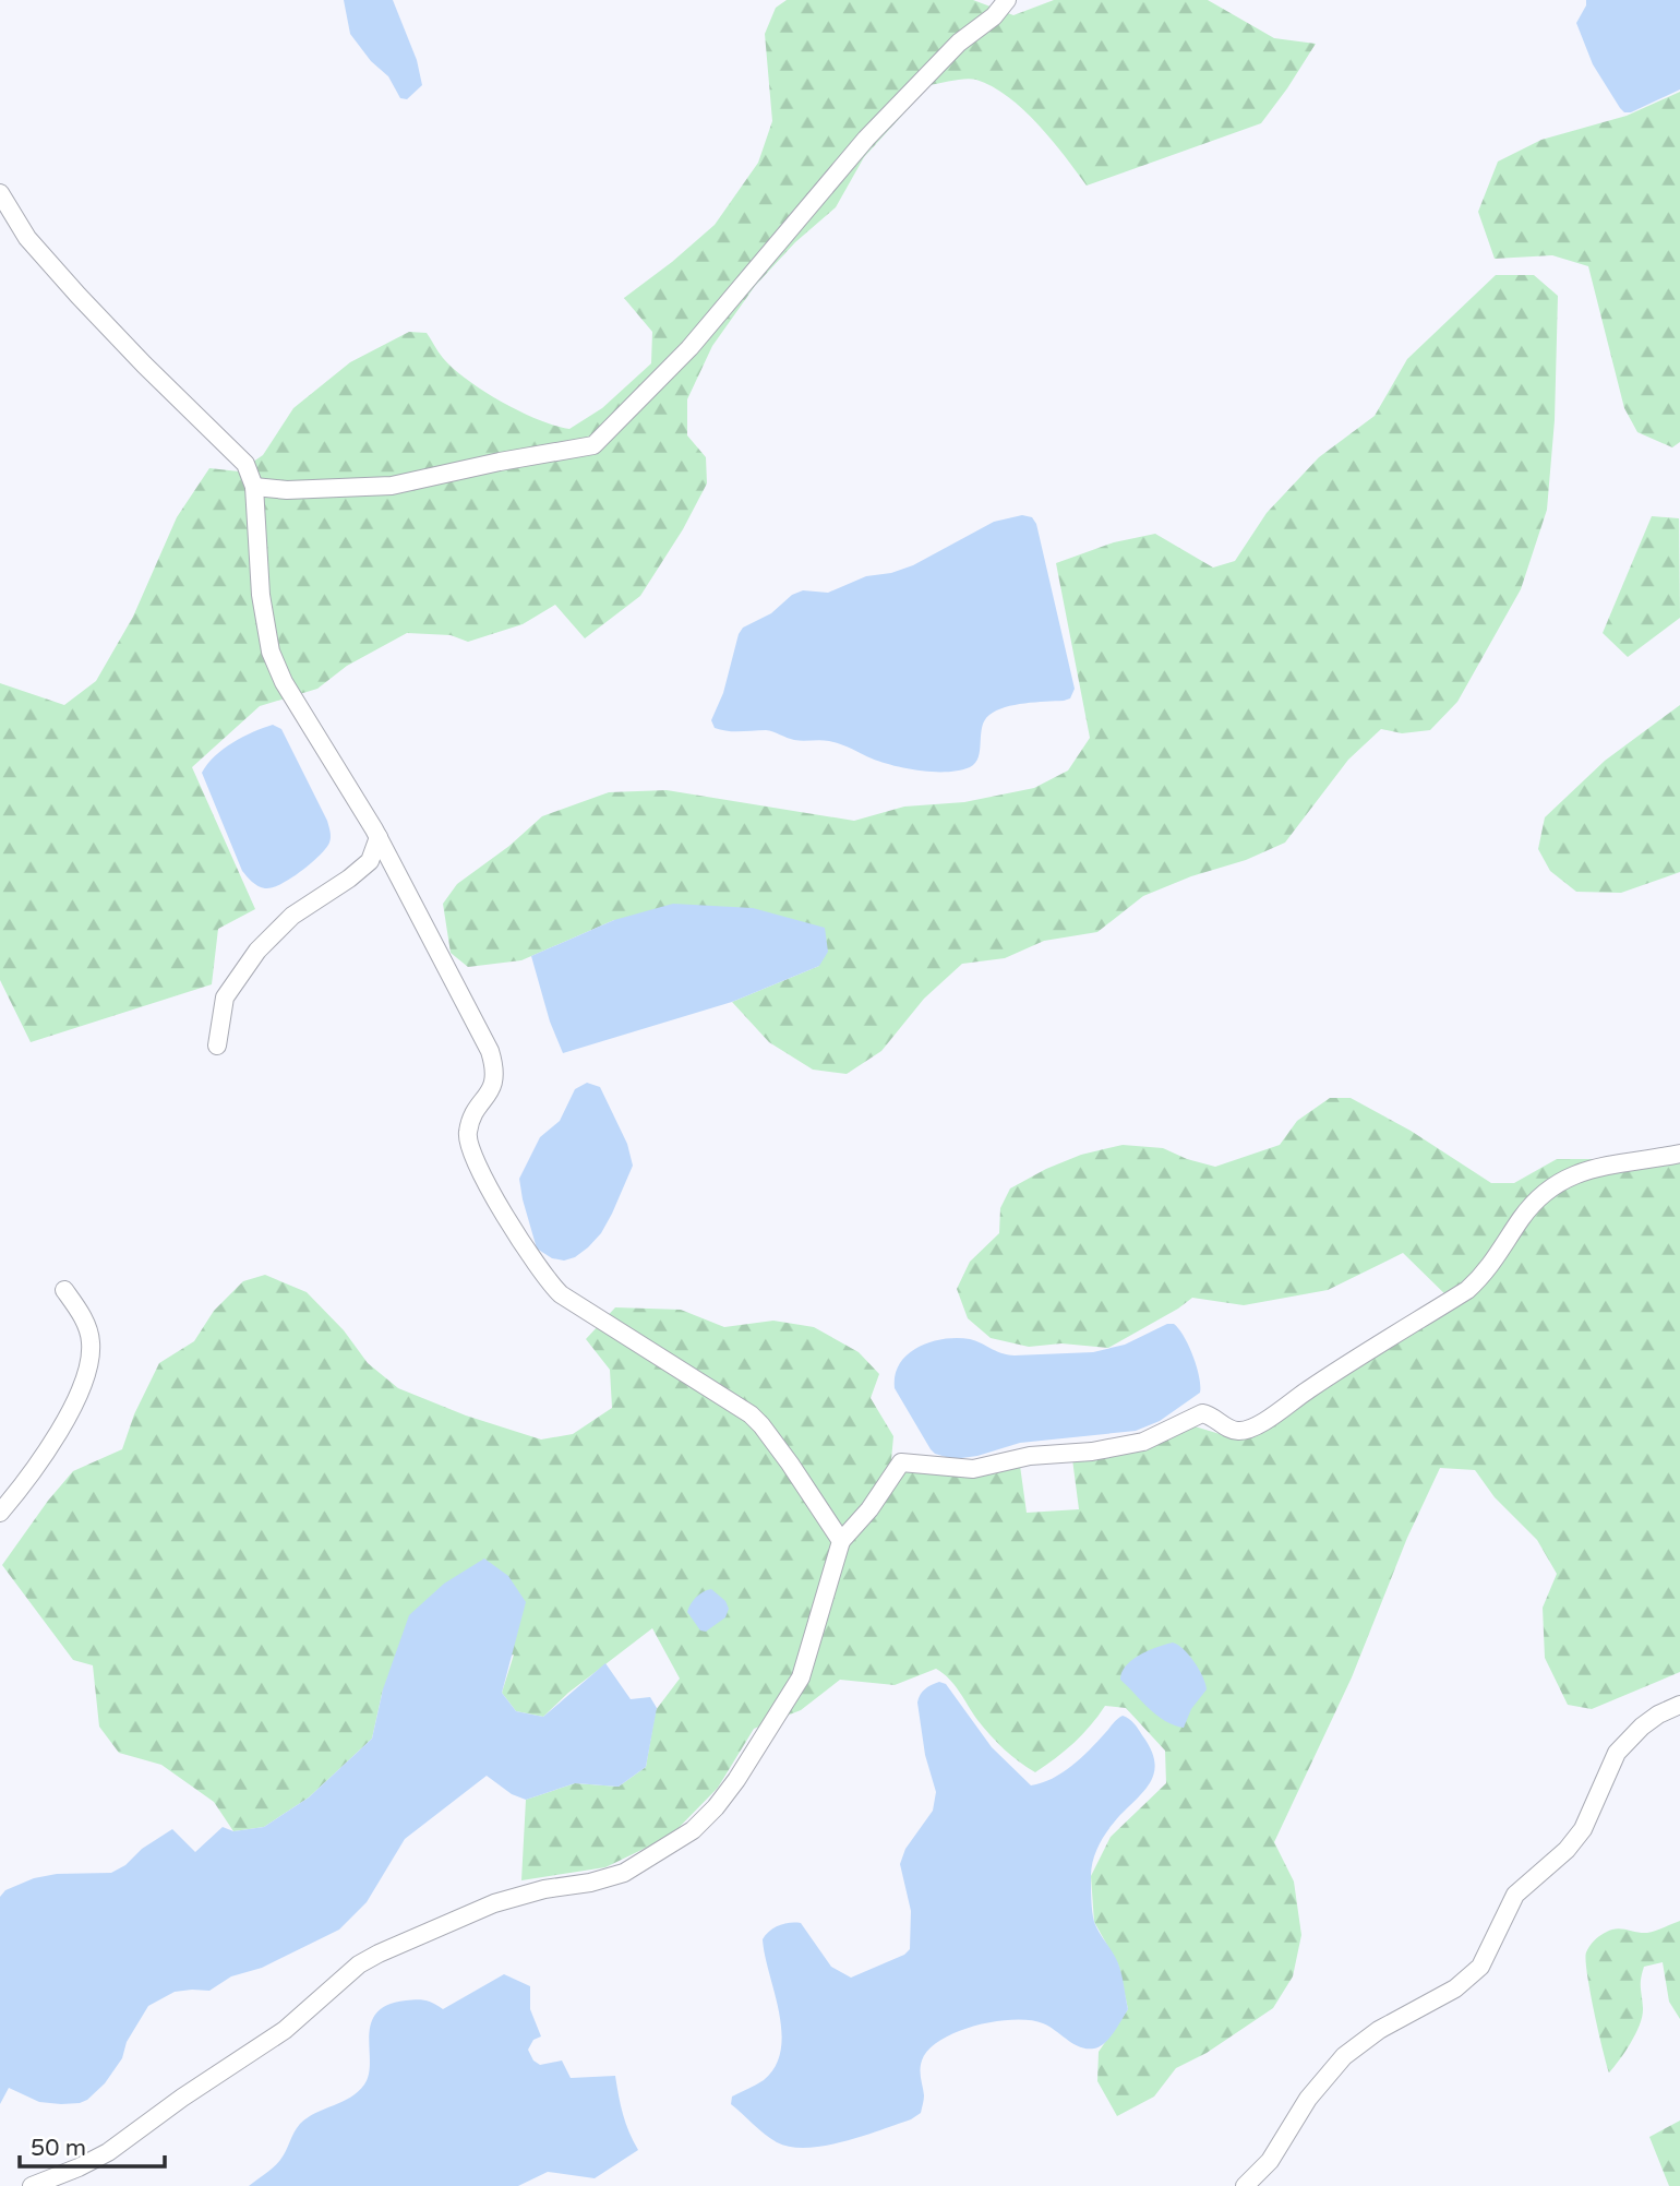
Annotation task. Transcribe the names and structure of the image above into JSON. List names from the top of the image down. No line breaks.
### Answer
{"scale_bar":"50 m"}
